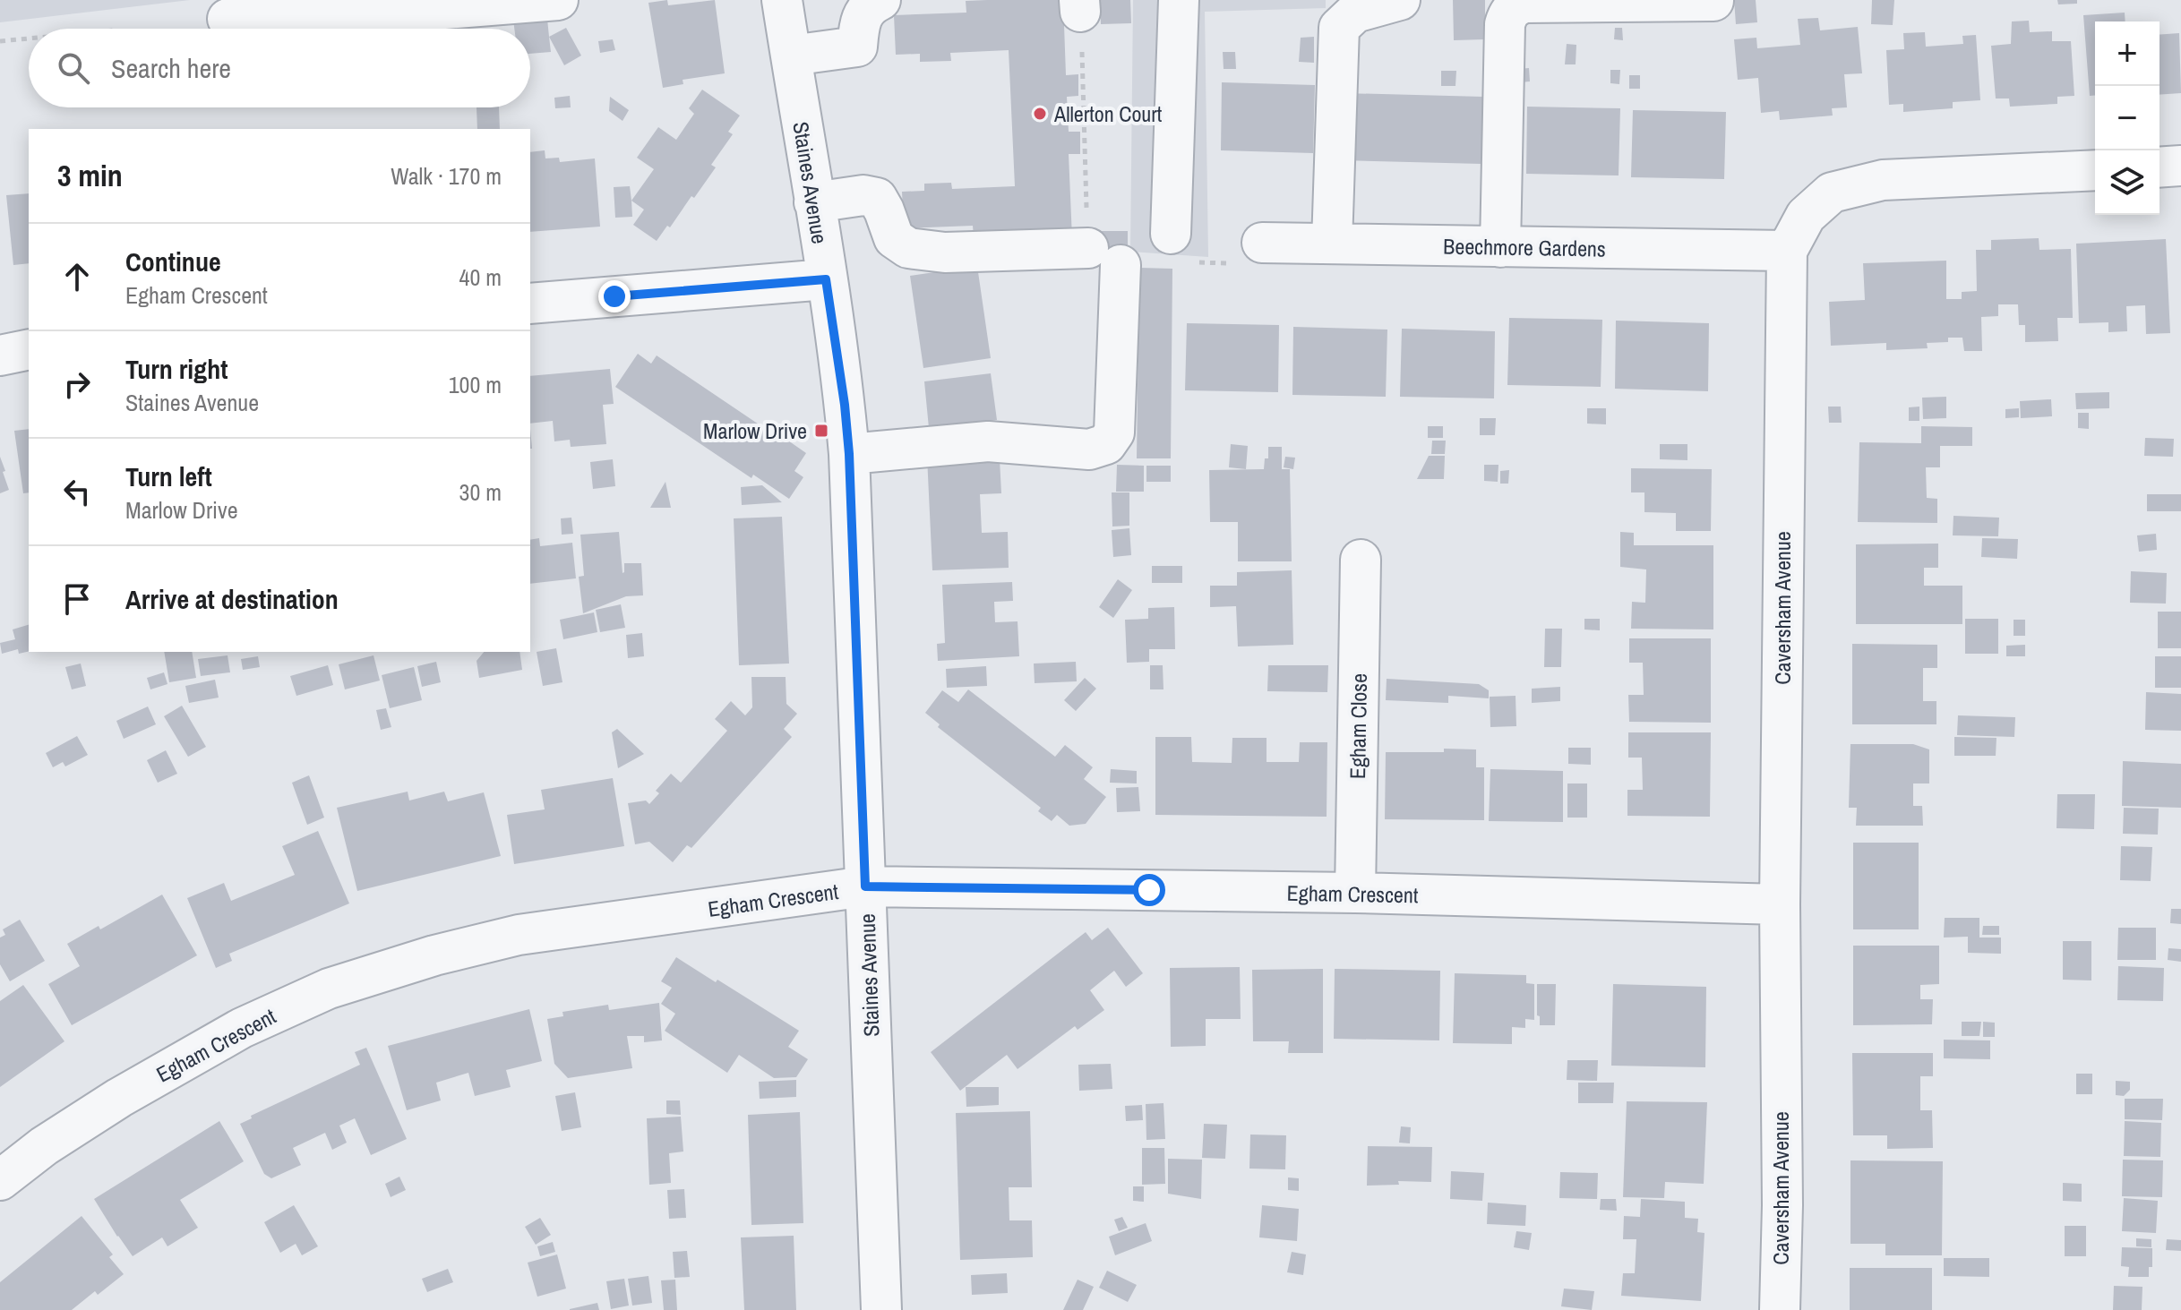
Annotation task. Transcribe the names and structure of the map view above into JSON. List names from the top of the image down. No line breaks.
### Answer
{"streets":{"street":["Staines Avenue","Beechmore Gardens","Caversham Avenue","Egham Close","Egham Crescent"]},"crossings":[["Staines Avenue","Egham Crescent"],["Beechmore Gardens","Caversham Avenue"],["Caversham Avenue","Egham Crescent"],["Egham Close","Egham Crescent"]],"places":{"other":["Allerton Court"],"transit":["Marlow Drive"]},"page":{"map_buttons":["+","−"],"search":"Search here","heading":["3 min","Walk · 170 m"],"list":[["Continue","Egham Crescent","40 m"],["Turn right","Staines Avenue","100 m"],["Turn left","Marlow Drive","30 m"],"Arrive at destination"]}}
